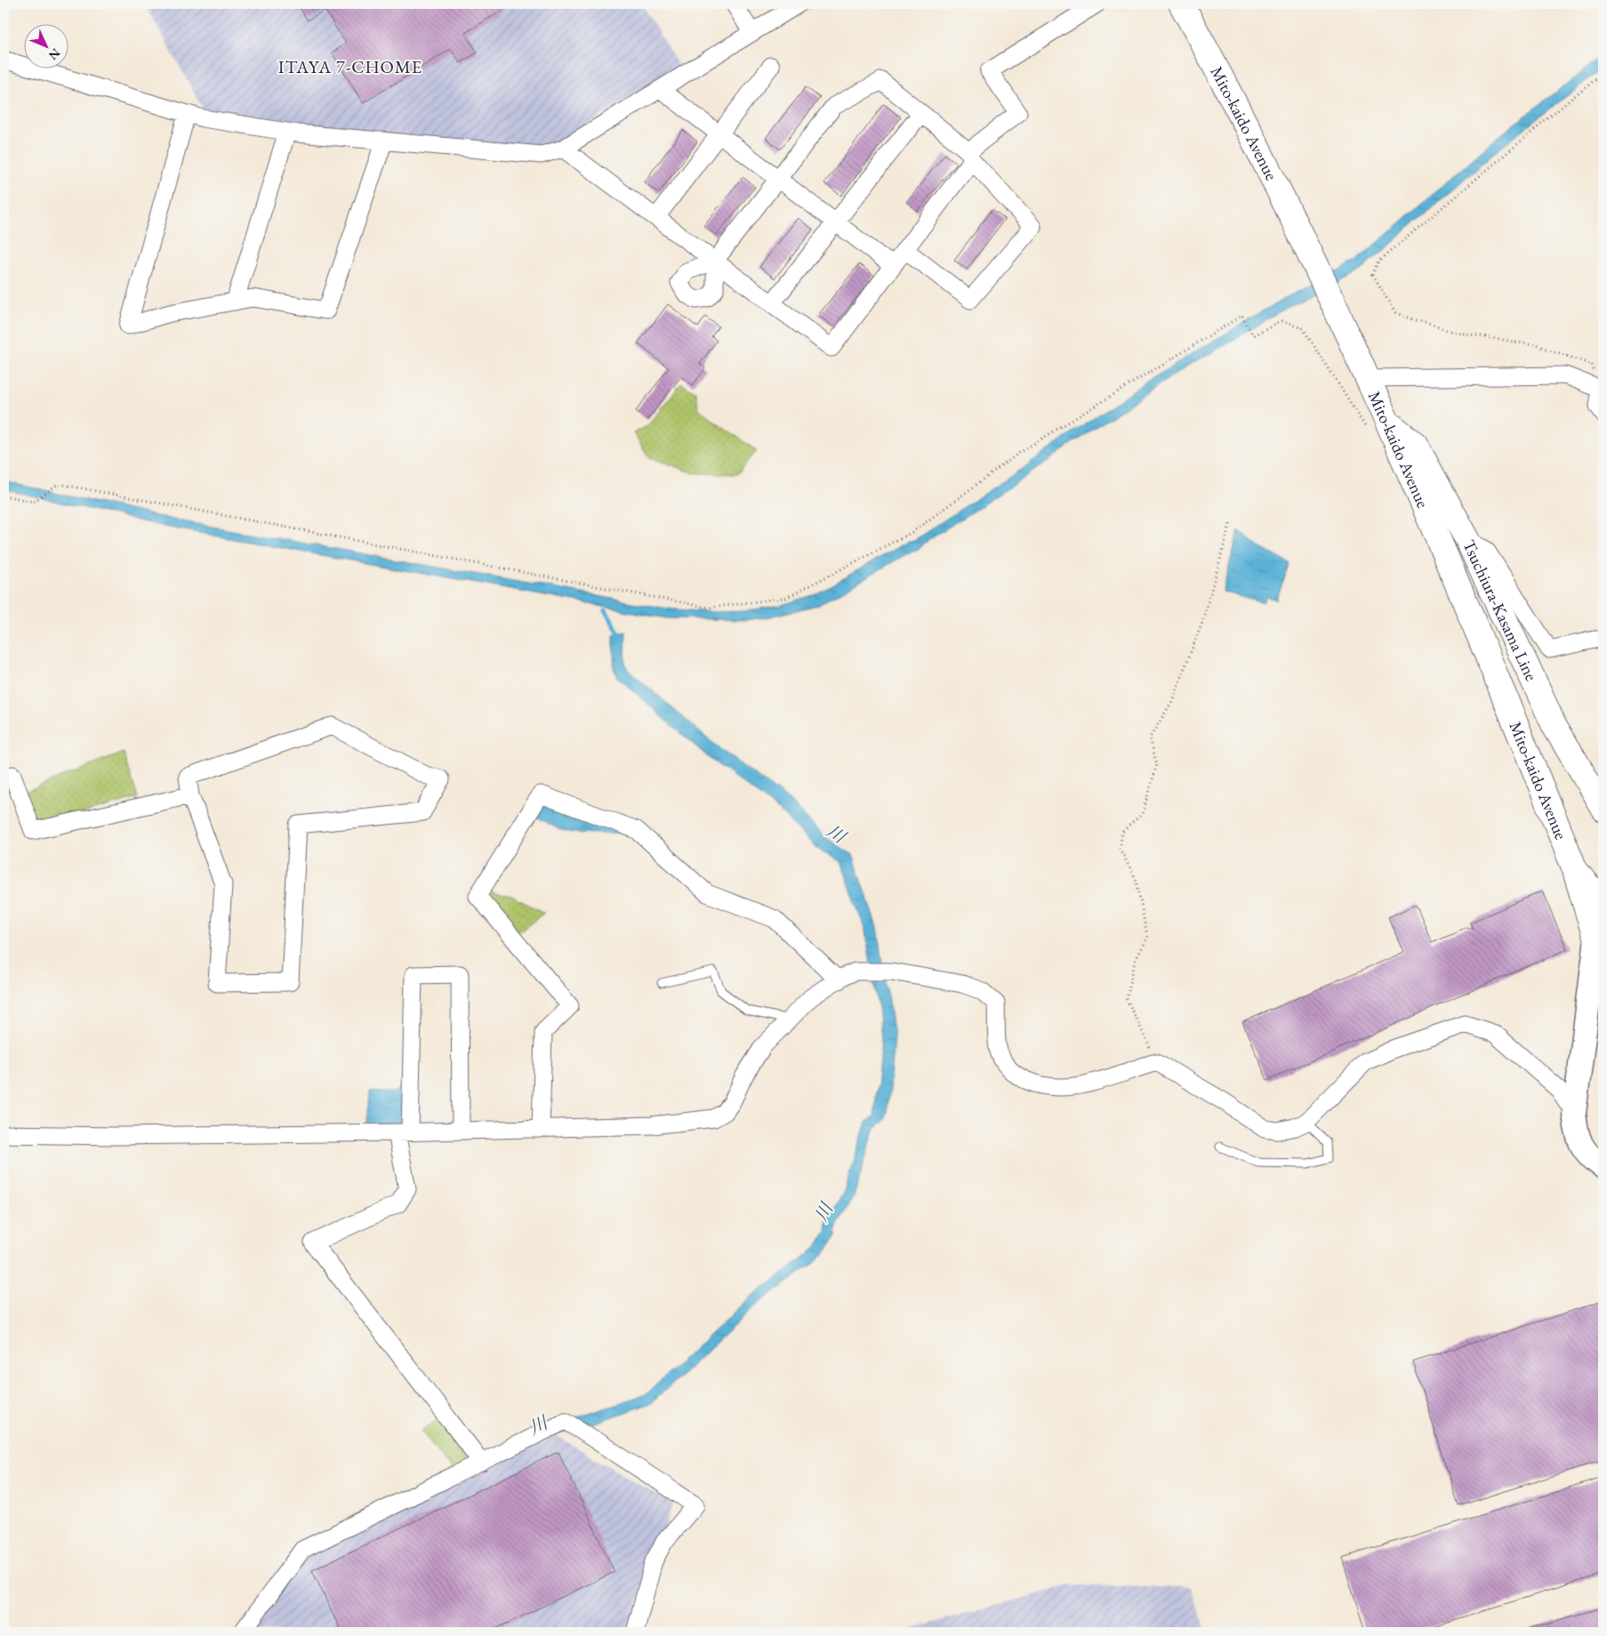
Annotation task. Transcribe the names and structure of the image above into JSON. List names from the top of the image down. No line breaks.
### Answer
{"streets":{"main road":["Mito-kaido Avenue","Tsuchiura-Kasama Line"]},"crossings":[["Mito-kaido Avenue","Tsuchiura-Kasama Line"]],"districts":["ITAYA 7-CHOME"],"water":["川"],"north":"bottom right"}
